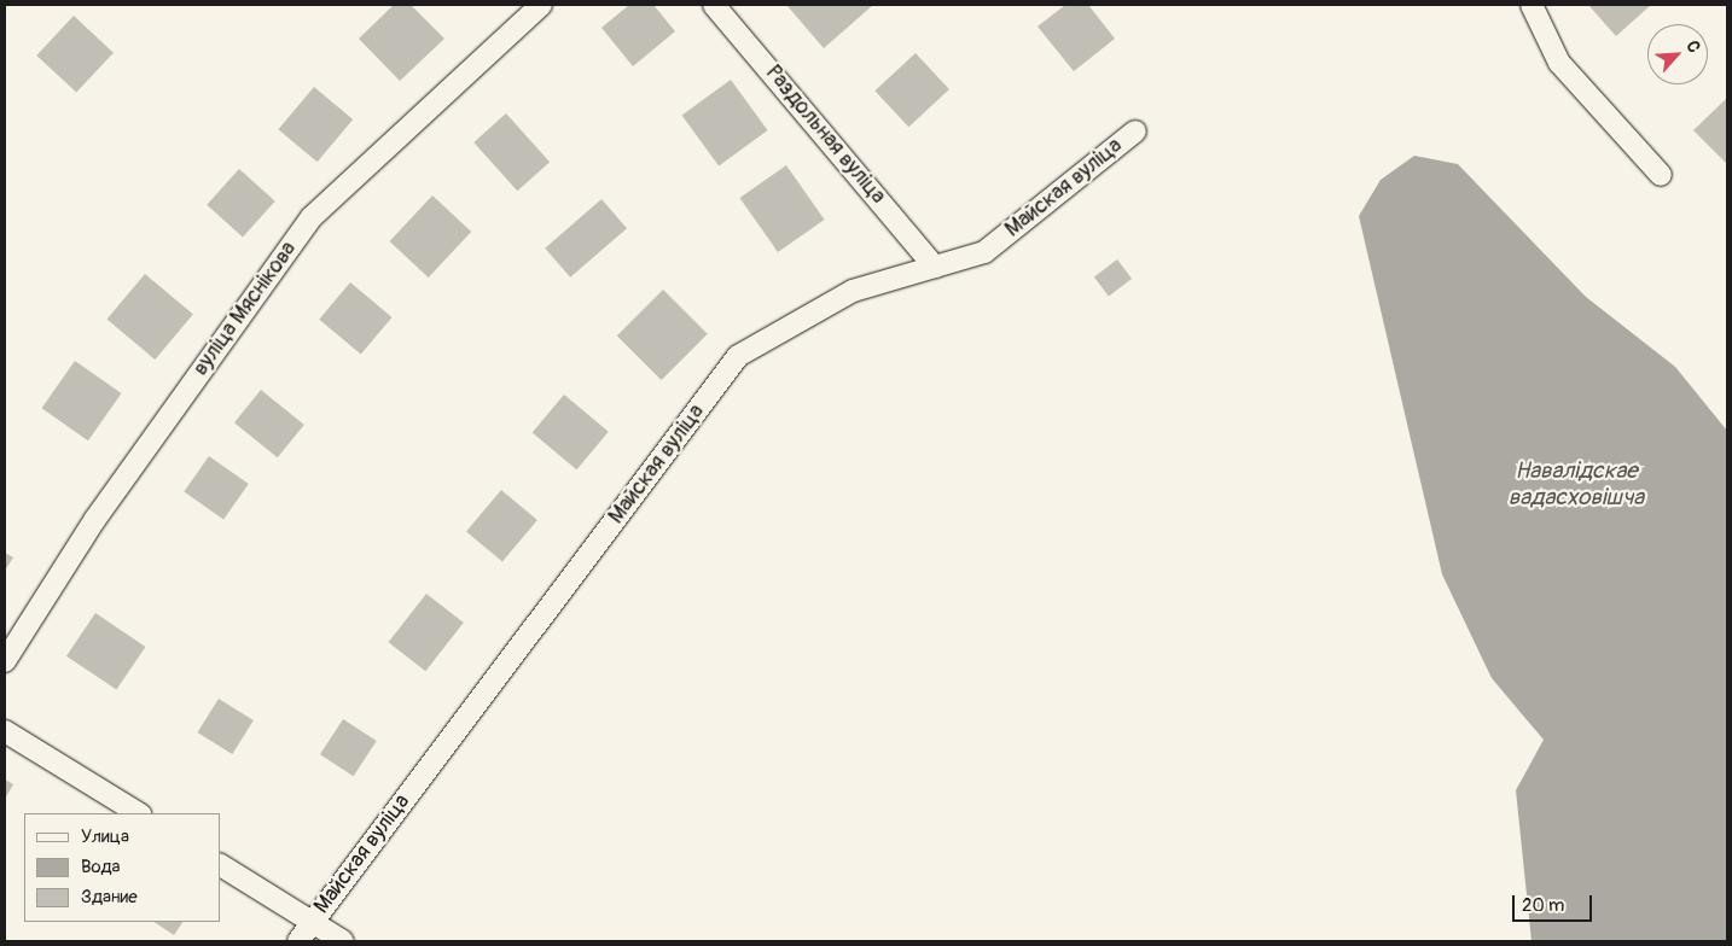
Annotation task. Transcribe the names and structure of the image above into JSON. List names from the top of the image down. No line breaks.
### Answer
{"streets":{"street":["Раздольная вуліца","Майская вуліца","вуліца Мяснікова"]},"crossings":[["Раздольная вуліца","Майская вуліца"]],"water":["Навалідскае вадасховішча"],"legend":["Улица","Вода","Здание"],"scale_bar":"20 m","north":"top right"}
